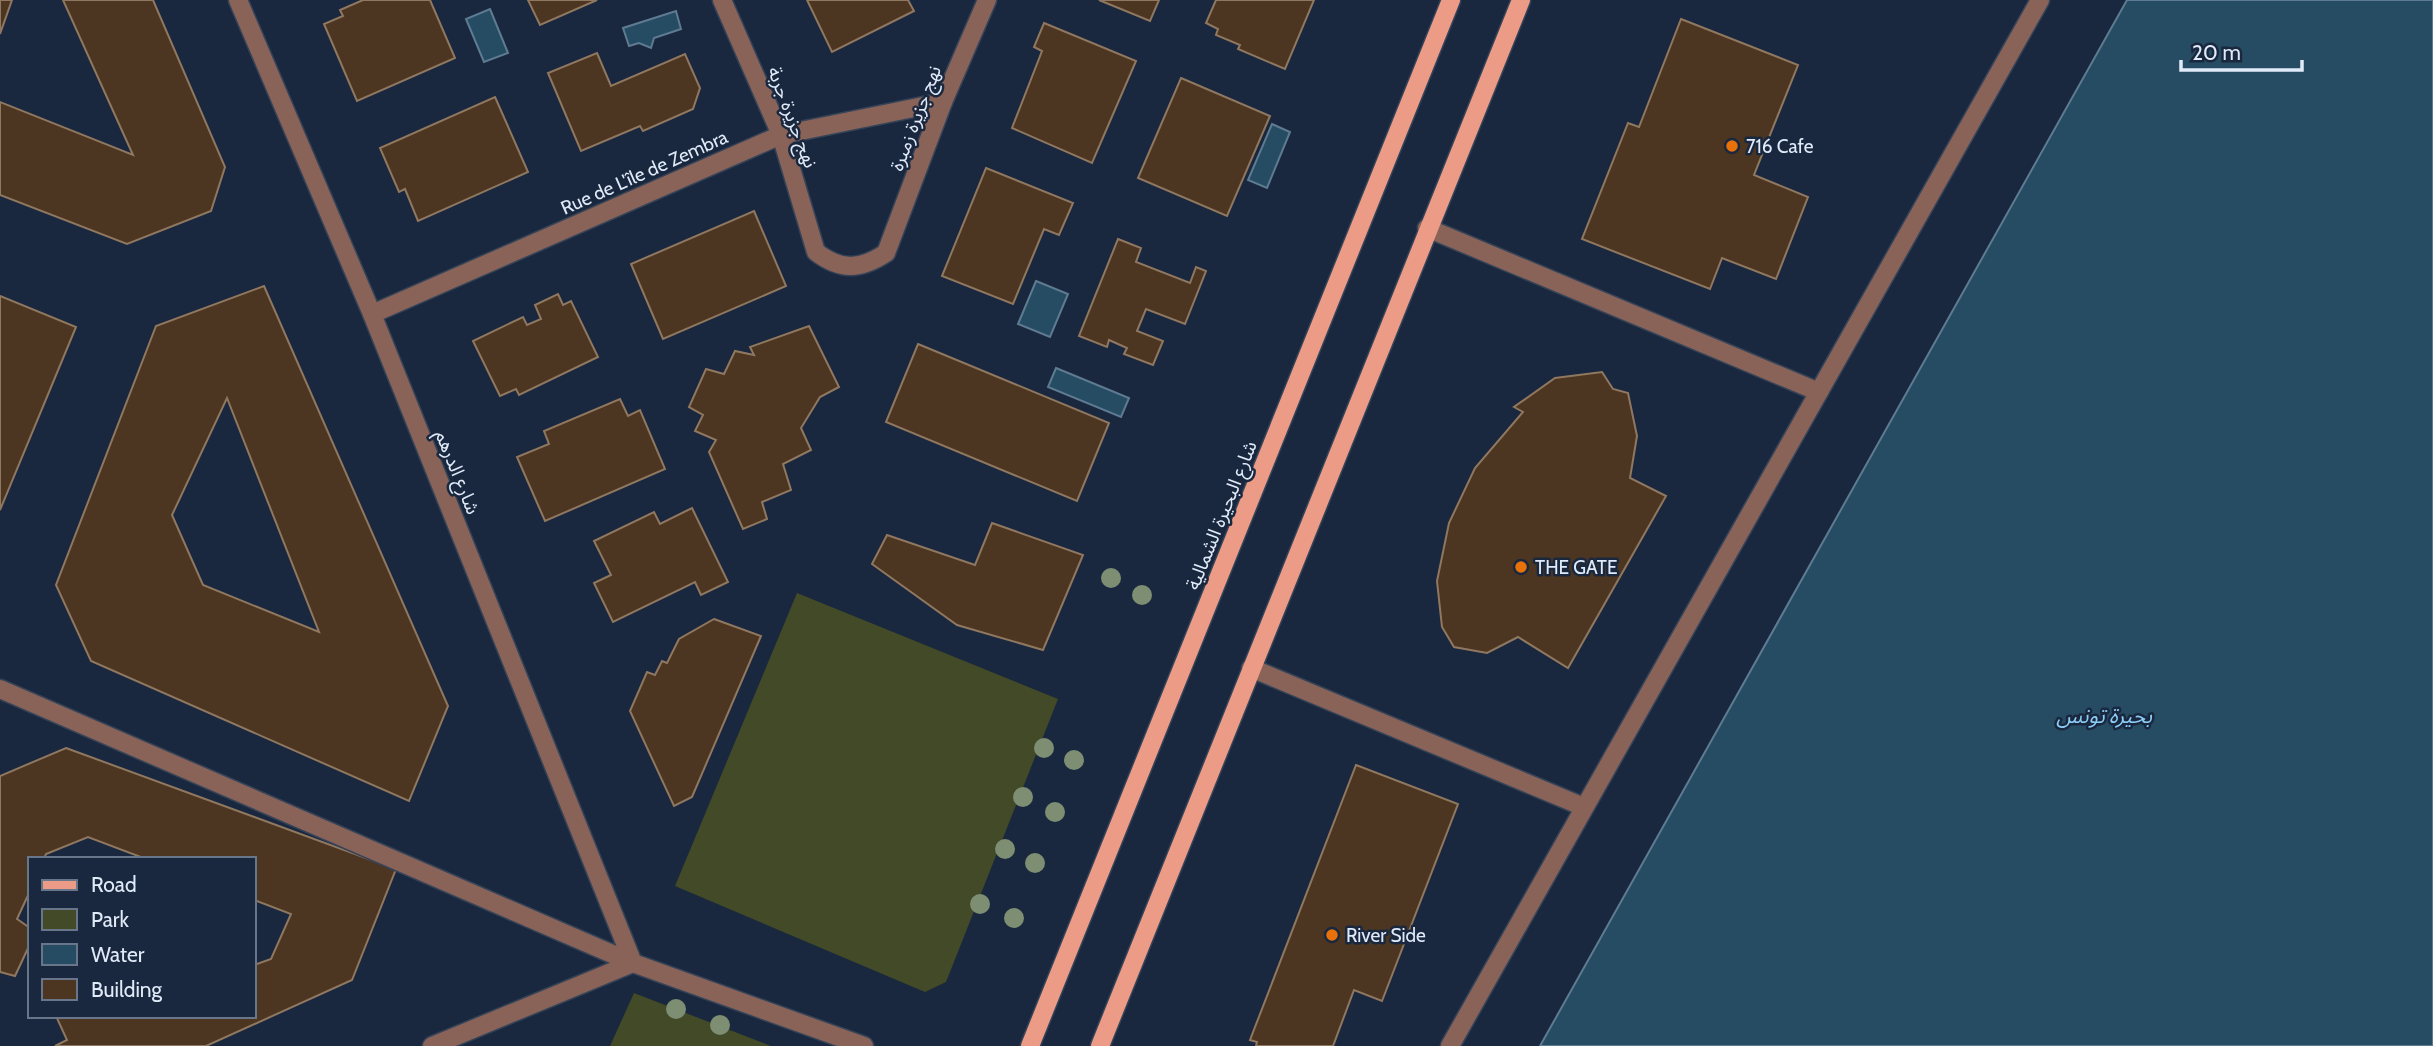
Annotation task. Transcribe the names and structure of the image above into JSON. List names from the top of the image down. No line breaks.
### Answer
{"streets":{"main road":["شارع البحيرة الشمالية"],"street":["نهج جزيرة جربة","نهج جزيرة زمبرة","Rue de L'île de Zembra","شارع الدرهم"]},"crossings":[["نهج جزيرة جربة","نهج جزيرة زمبرة"],["نهج جزيرة جربة","Rue de L'île de Zembra"],["نهج جزيرة زمبرة","Rue de L'île de Zembra"],["Rue de L'île de Zembra","شارع الدرهم"]],"water":["بحيرة تونس"],"places":["716 Cafe","THE GATE","River Side"],"legend":["Road","Park","Water","Building"],"scale_bar":"20 m"}
